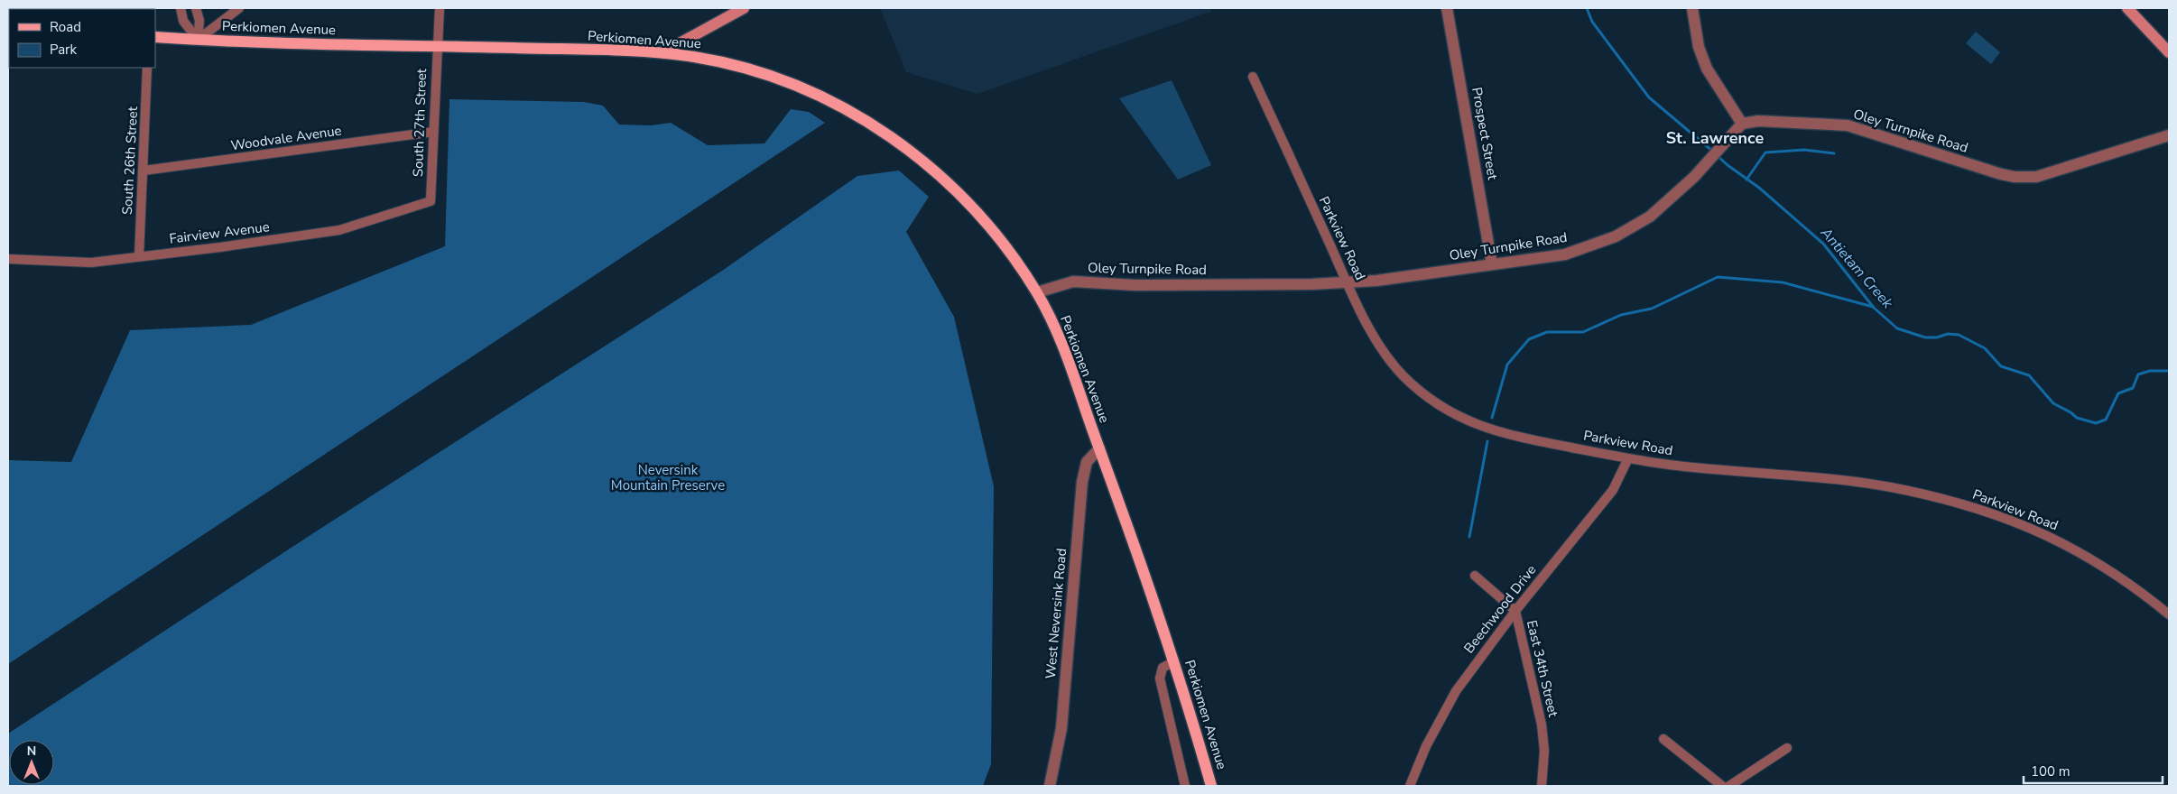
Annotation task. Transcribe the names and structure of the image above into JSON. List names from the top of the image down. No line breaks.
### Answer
{"streets":{"main road":["Perkiomen Avenue"],"street":["South 27th Street","Oley Turnpike Road","Prospect Street","Woodvale Avenue","South 26th Street","Fairview Avenue","Parkview Road","Beechwood Drive","West Neversink Road","East 34th Street"]},"crossings":[["Perkiomen Avenue","South 27th Street"],["Perkiomen Avenue","Oley Turnpike Road"],["Perkiomen Avenue","West Neversink Road"],["South 27th Street","Woodvale Avenue"],["South 27th Street","Fairview Avenue"],["Oley Turnpike Road","Prospect Street"],["Oley Turnpike Road","Parkview Road"],["Woodvale Avenue","South 26th Street"],["South 26th Street","Fairview Avenue"],["Parkview Road","Beechwood Drive"],["Beechwood Drive","East 34th Street"]],"districts":["St. Lawrence"],"water":["Antietam Creek"],"parks":["Neversink Mountain Preserve"],"legend":["Road","Park"],"scale_bar":"100 m","north":"top"}
